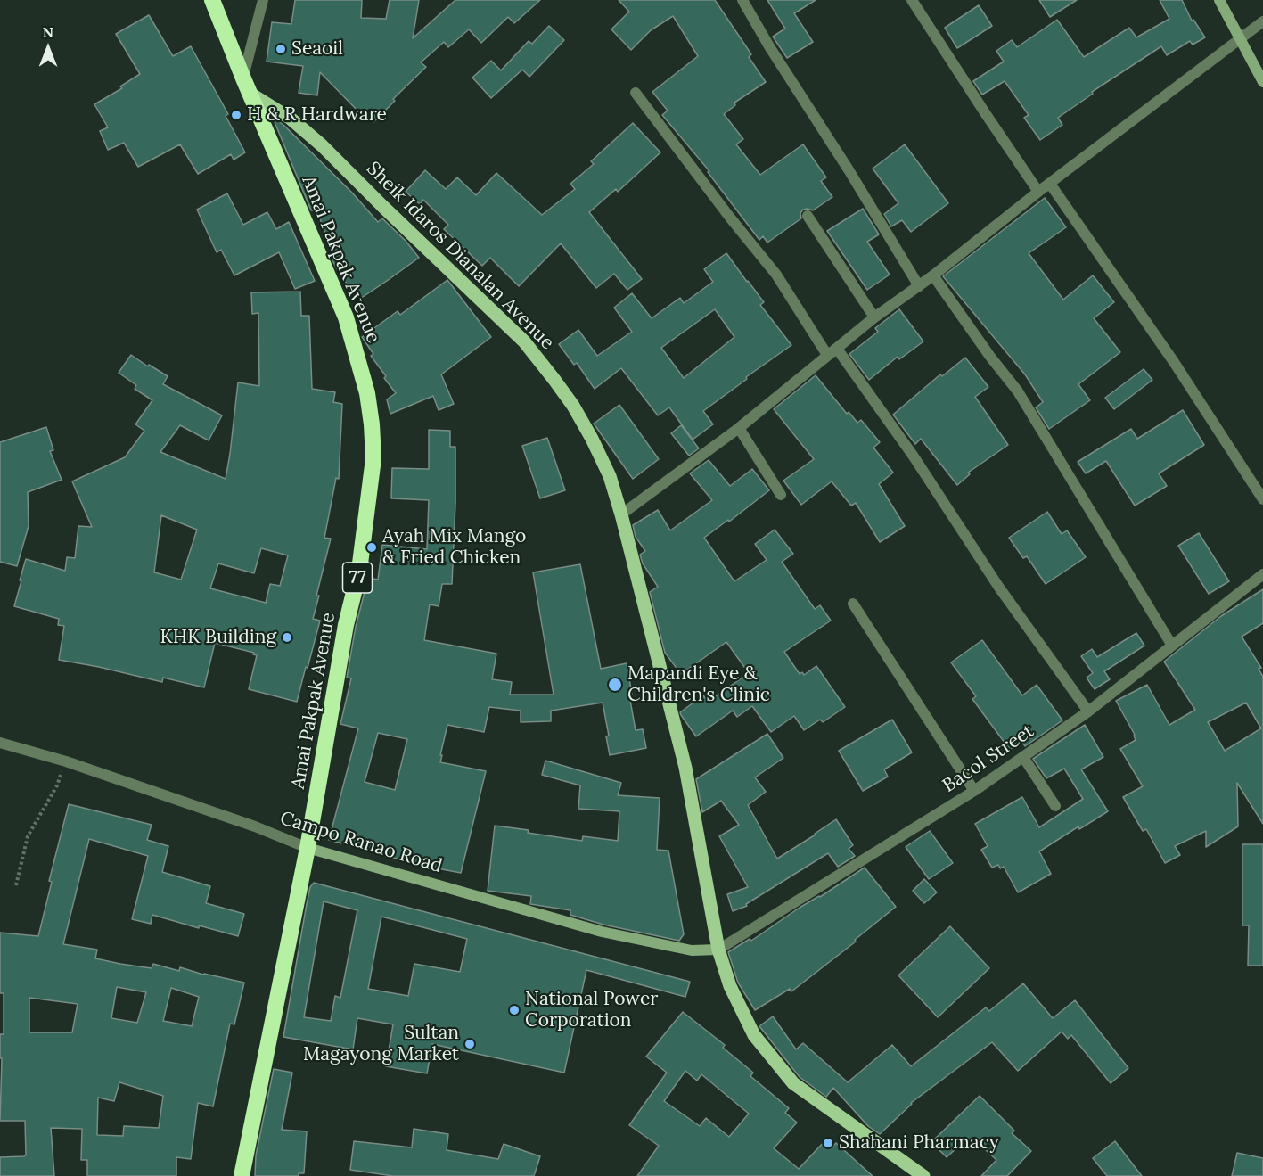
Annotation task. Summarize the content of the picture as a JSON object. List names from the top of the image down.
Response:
{
  "streets": {
    "highway": ["Amai Pakpak Avenue", "77"],
    "main road": ["Sheik Idaros Dianalan Avenue", "Campo Ranao Road"],
    "street": ["Bacol Street"]
  },
  "crossings": [
    ["Sheik Idaros Dianalan Avenue", "Amai Pakpak Avenue"],
    ["Sheik Idaros Dianalan Avenue", "Bacol Street"],
    ["Sheik Idaros Dianalan Avenue", "Campo Ranao Road"],
    ["Amai Pakpak Avenue", "Campo Ranao Road"],
    ["Bacol Street", "Campo Ranao Road"]
  ],
  "places": [
    "Seaoil",
    "H & R Hardware",
    "Ayah Mix Mango & Fried Chicken",
    "KHK Building",
    "Mapandi Eye & Children's Clinic",
    "National Power Corporation",
    "Sultan Magayong Market",
    "Shahani Pharmacy"
  ],
  "north": "top"
}
